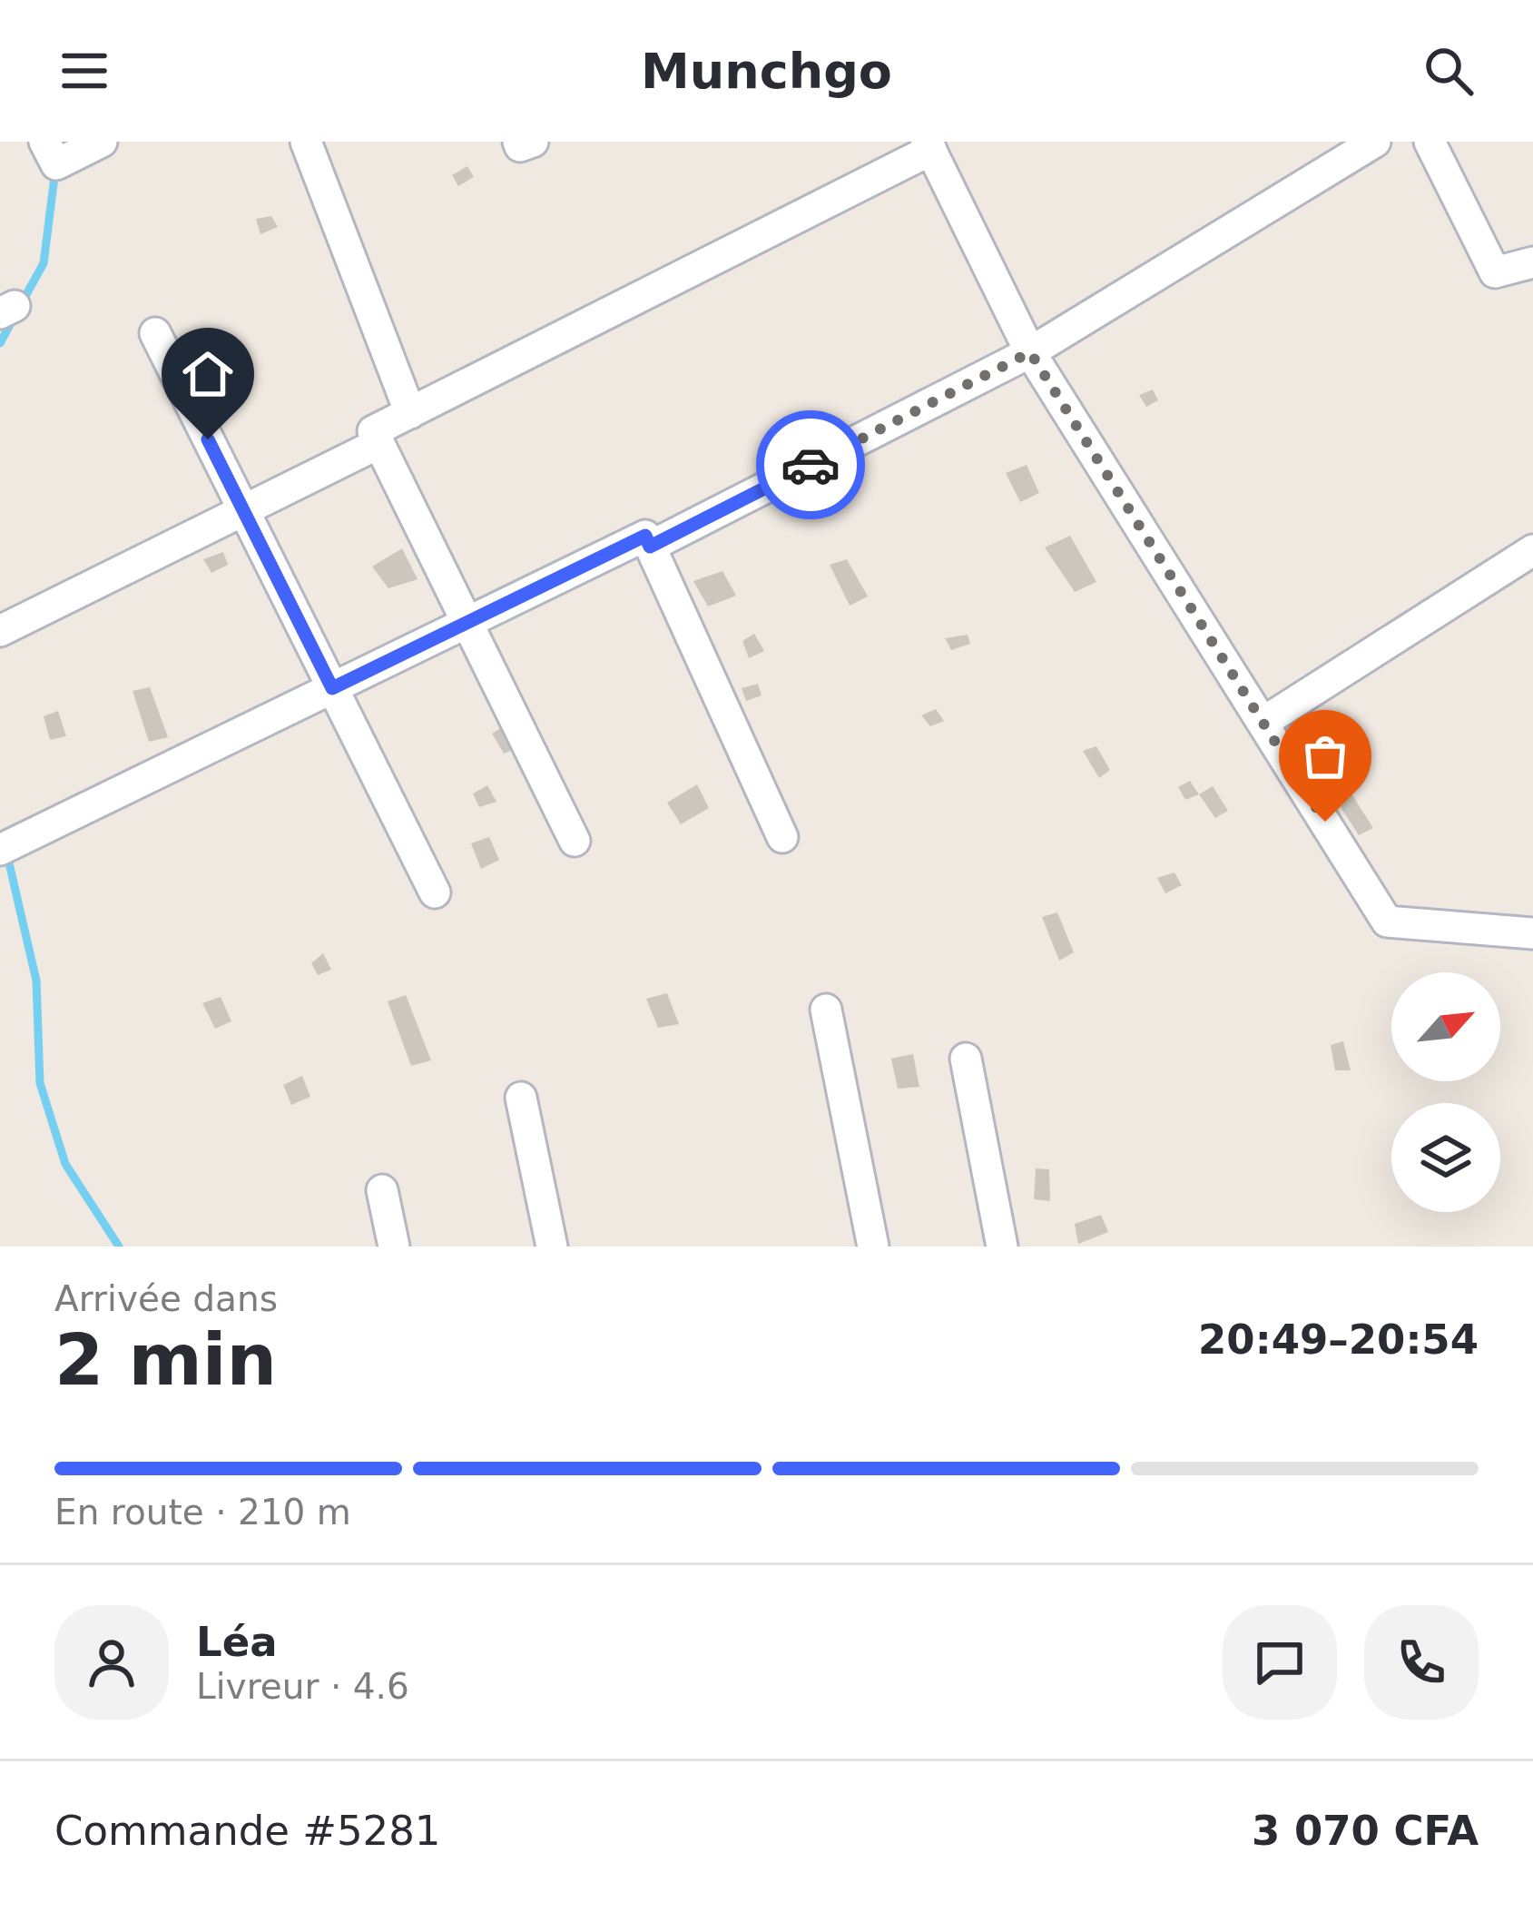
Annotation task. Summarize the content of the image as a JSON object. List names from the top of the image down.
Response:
{
  "north": "top right",
  "page": {
    "header": "Munchgo",
    "heading": ["2 min", "Arrivée dans", "20:49–20:54"],
    "panel": [
      "Léa",
      "Livreur · 4.6",
      "Commande #5281",
      "3 070 CFA"
    ],
    "bar": "En route · 210 m"
  }
}
